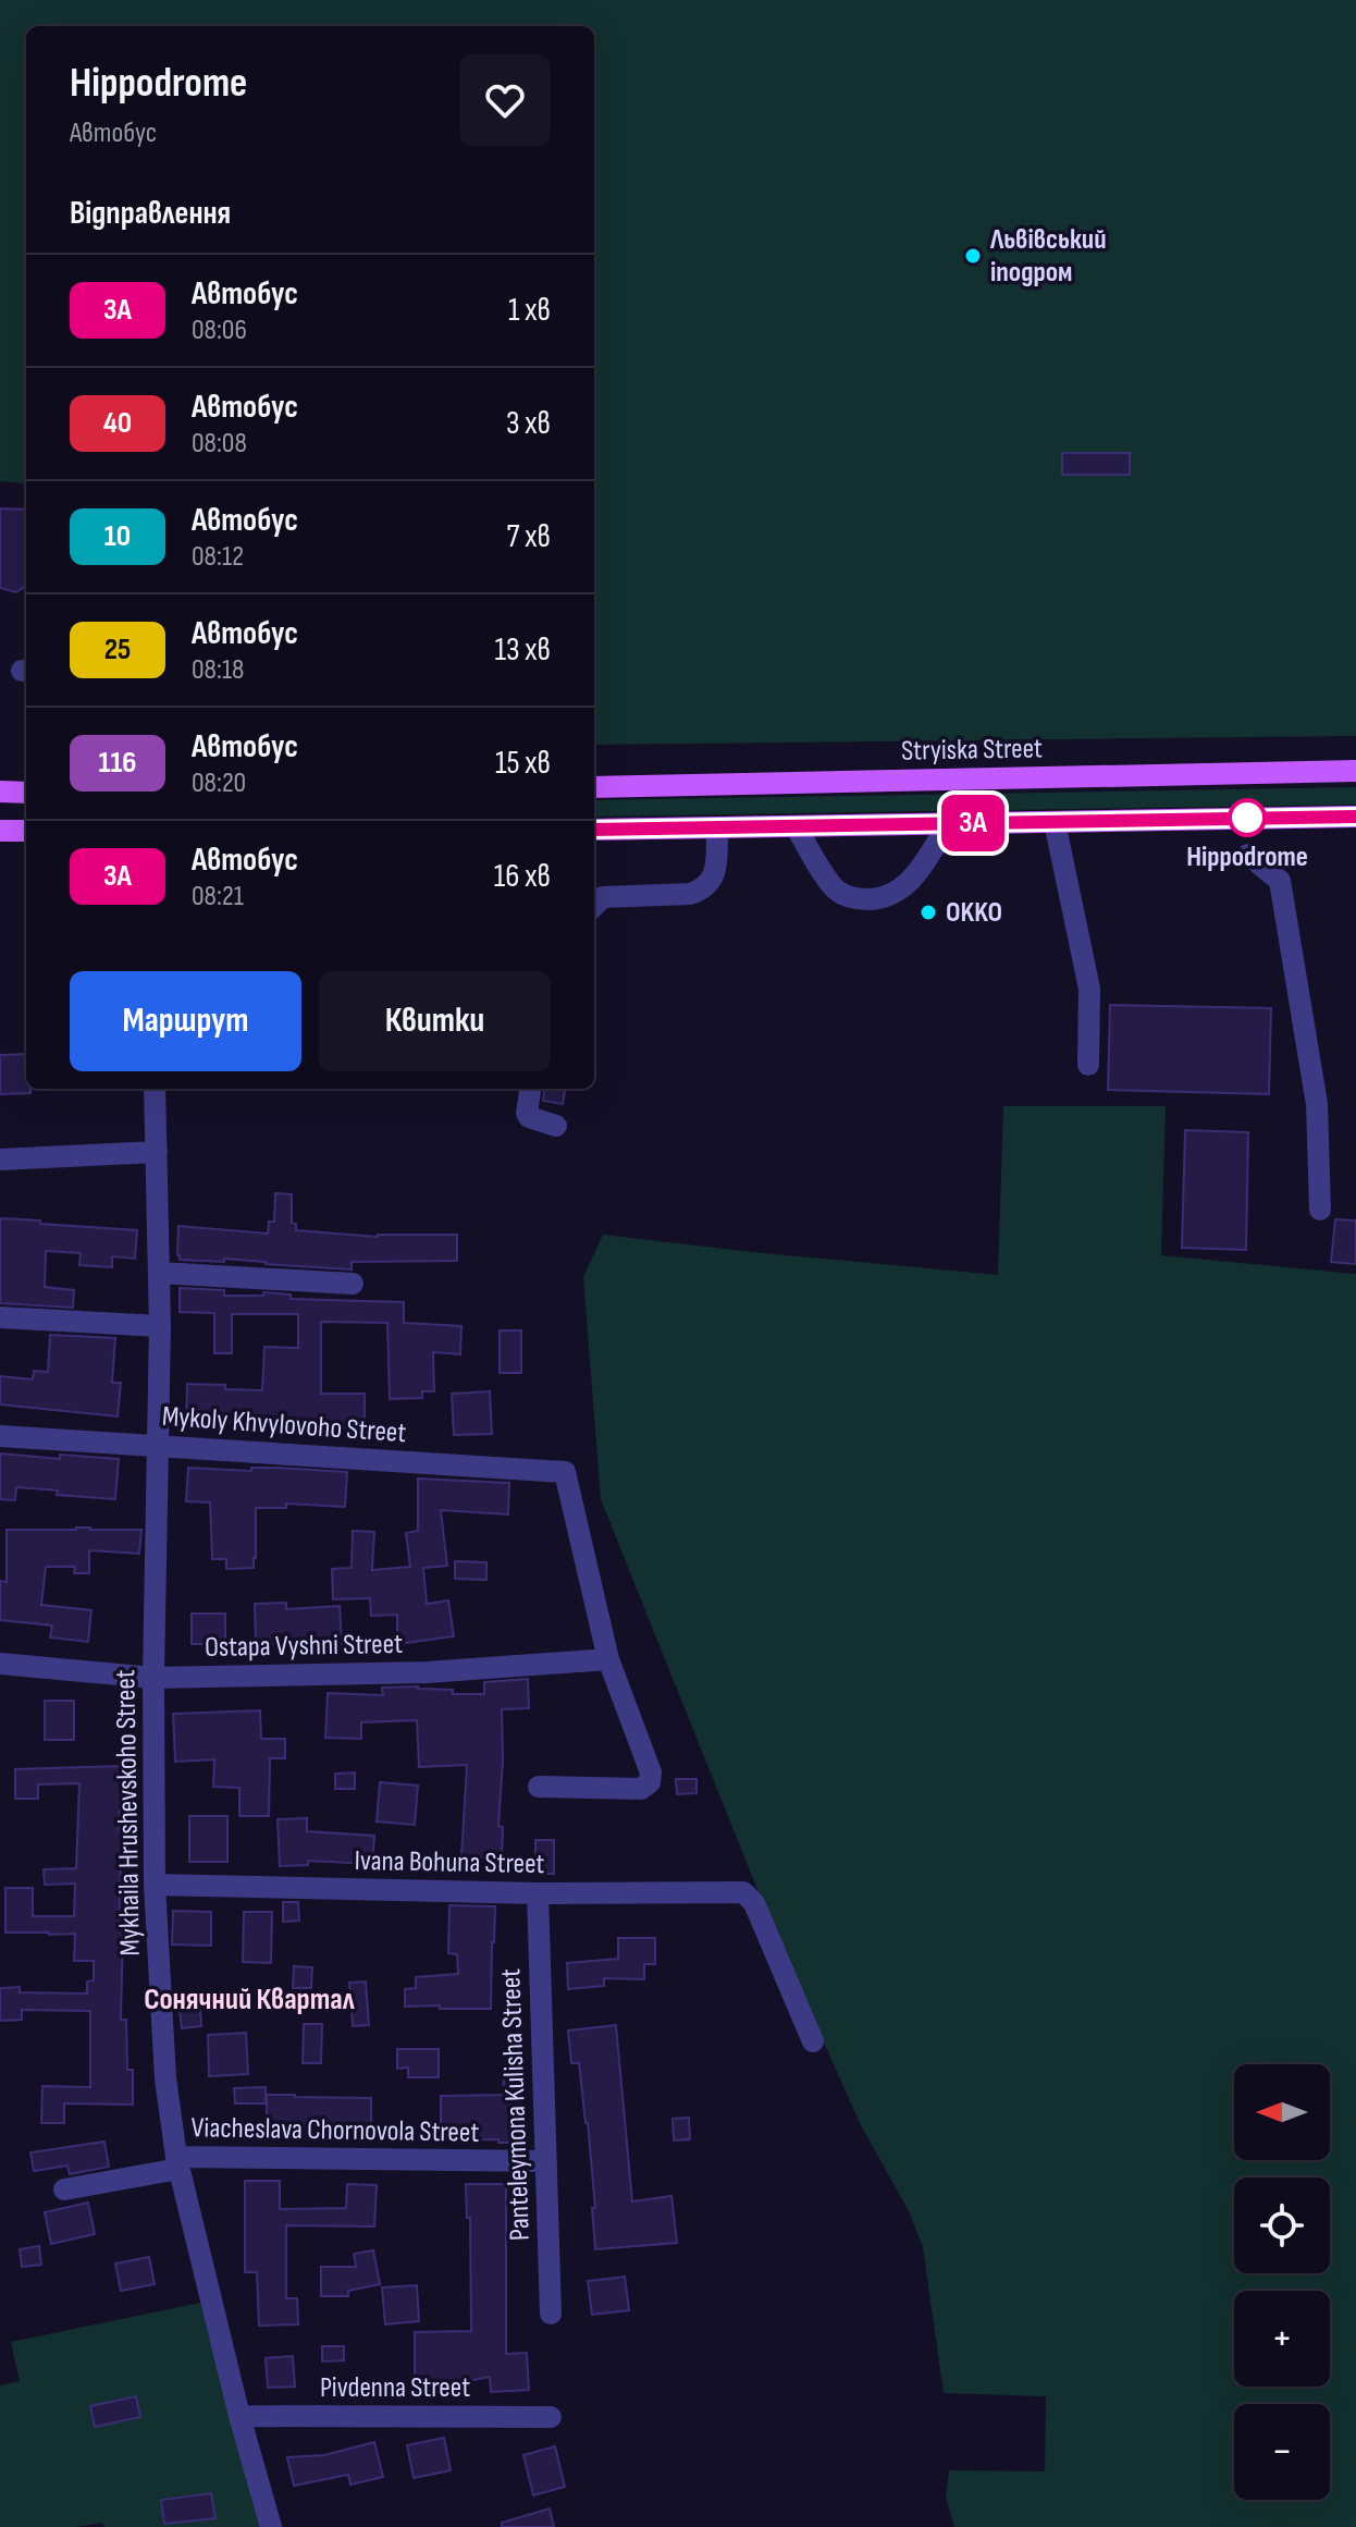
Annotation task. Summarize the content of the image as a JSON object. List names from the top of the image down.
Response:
{
  "streets": {
    "main road": ["Stryiska Street"],
    "street": [
      "Mykoly Khvylovoho Street",
      "Ostapa Vyshni Street",
      "Mykhaila Hrushevskoho Street",
      "Ivana Bohuna Street",
      "Panteleymona Kulisha Street",
      "Viacheslava Chornovola Street",
      "Pivdenna Street"
    ]
  },
  "crossings": [
    ["Mykoly Khvylovoho Street", "Ostapa Vyshni Street"],
    ["Mykoly Khvylovoho Street", "Mykhaila Hrushevskoho Street"],
    ["Ostapa Vyshni Street", "Mykhaila Hrushevskoho Street"],
    ["Mykhaila Hrushevskoho Street", "Ivana Bohuna Street"],
    ["Mykhaila Hrushevskoho Street", "Viacheslava Chornovola Street"],
    ["Mykhaila Hrushevskoho Street", "Pivdenna Street"],
    ["Ivana Bohuna Street", "Panteleymona Kulisha Street"],
    ["Panteleymona Kulisha Street", "Viacheslava Chornovola Street"]
  ],
  "districts": ["Сонячний Квартал"],
  "places": ["Львівський іподром", "Hippodrome", "OKKO"],
  "lines": ["bus line 3А"],
  "north": "left",
  "page": {
    "on_map": "3А",
    "heading": [
      ["Hippodrome", "Автобус"],
      "Відправлення"
    ],
    "list": [
      {
        "mark": "3А",
        "name": "Автобус",
        "note": "08:06",
        "value": "1 хв"
      },
      {
        "mark": "40",
        "name": "Автобус",
        "note": "08:08",
        "value": "3 хв"
      },
      {
        "mark": "10",
        "name": "Автобус",
        "note": "08:12",
        "value": "7 хв"
      },
      {
        "mark": "25",
        "name": "Автобус",
        "note": "08:18",
        "value": "13 хв"
      },
      {
        "mark": "116",
        "name": "Автобус",
        "note": "08:20",
        "value": "15 хв"
      },
      {
        "mark": "3А",
        "name": "Автобус",
        "note": "08:21",
        "value": "16 хв"
      }
    ],
    "buttons": ["Маршрут", "Квитки"],
    "map_buttons": ["+", "−"]
  }
}
